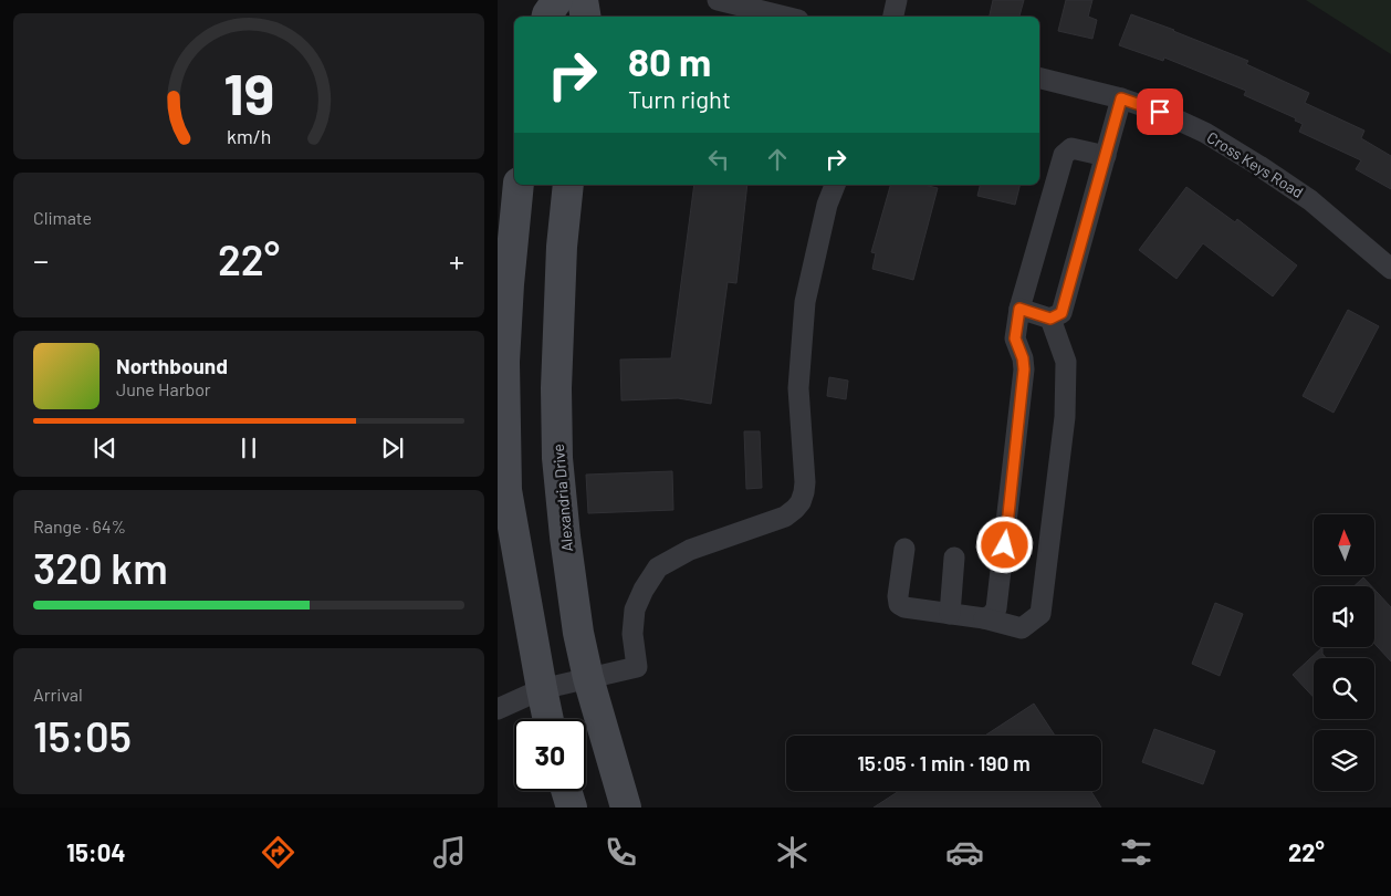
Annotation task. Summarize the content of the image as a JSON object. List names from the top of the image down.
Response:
{
  "streets": {
    "main road": ["Alexandria Drive"],
    "street": ["Cross Keys Road"]
  },
  "north": "top",
  "page": {
    "turn": ["80 m", "Turn right"],
    "tile": [
      "Climate",
      ["Range · 64%", "320 km"],
      ["Arrival", "15:05"]
    ],
    "heat": ["−", "22°", "+"],
    "song": ["Northbound", "June Harbor"],
    "limit": "30",
    "trip": "15:05 · 1 min · 190 m",
    "tabs": ["15:04", "22°"],
    "gauge": ["19", "km/h"]
  }
}
